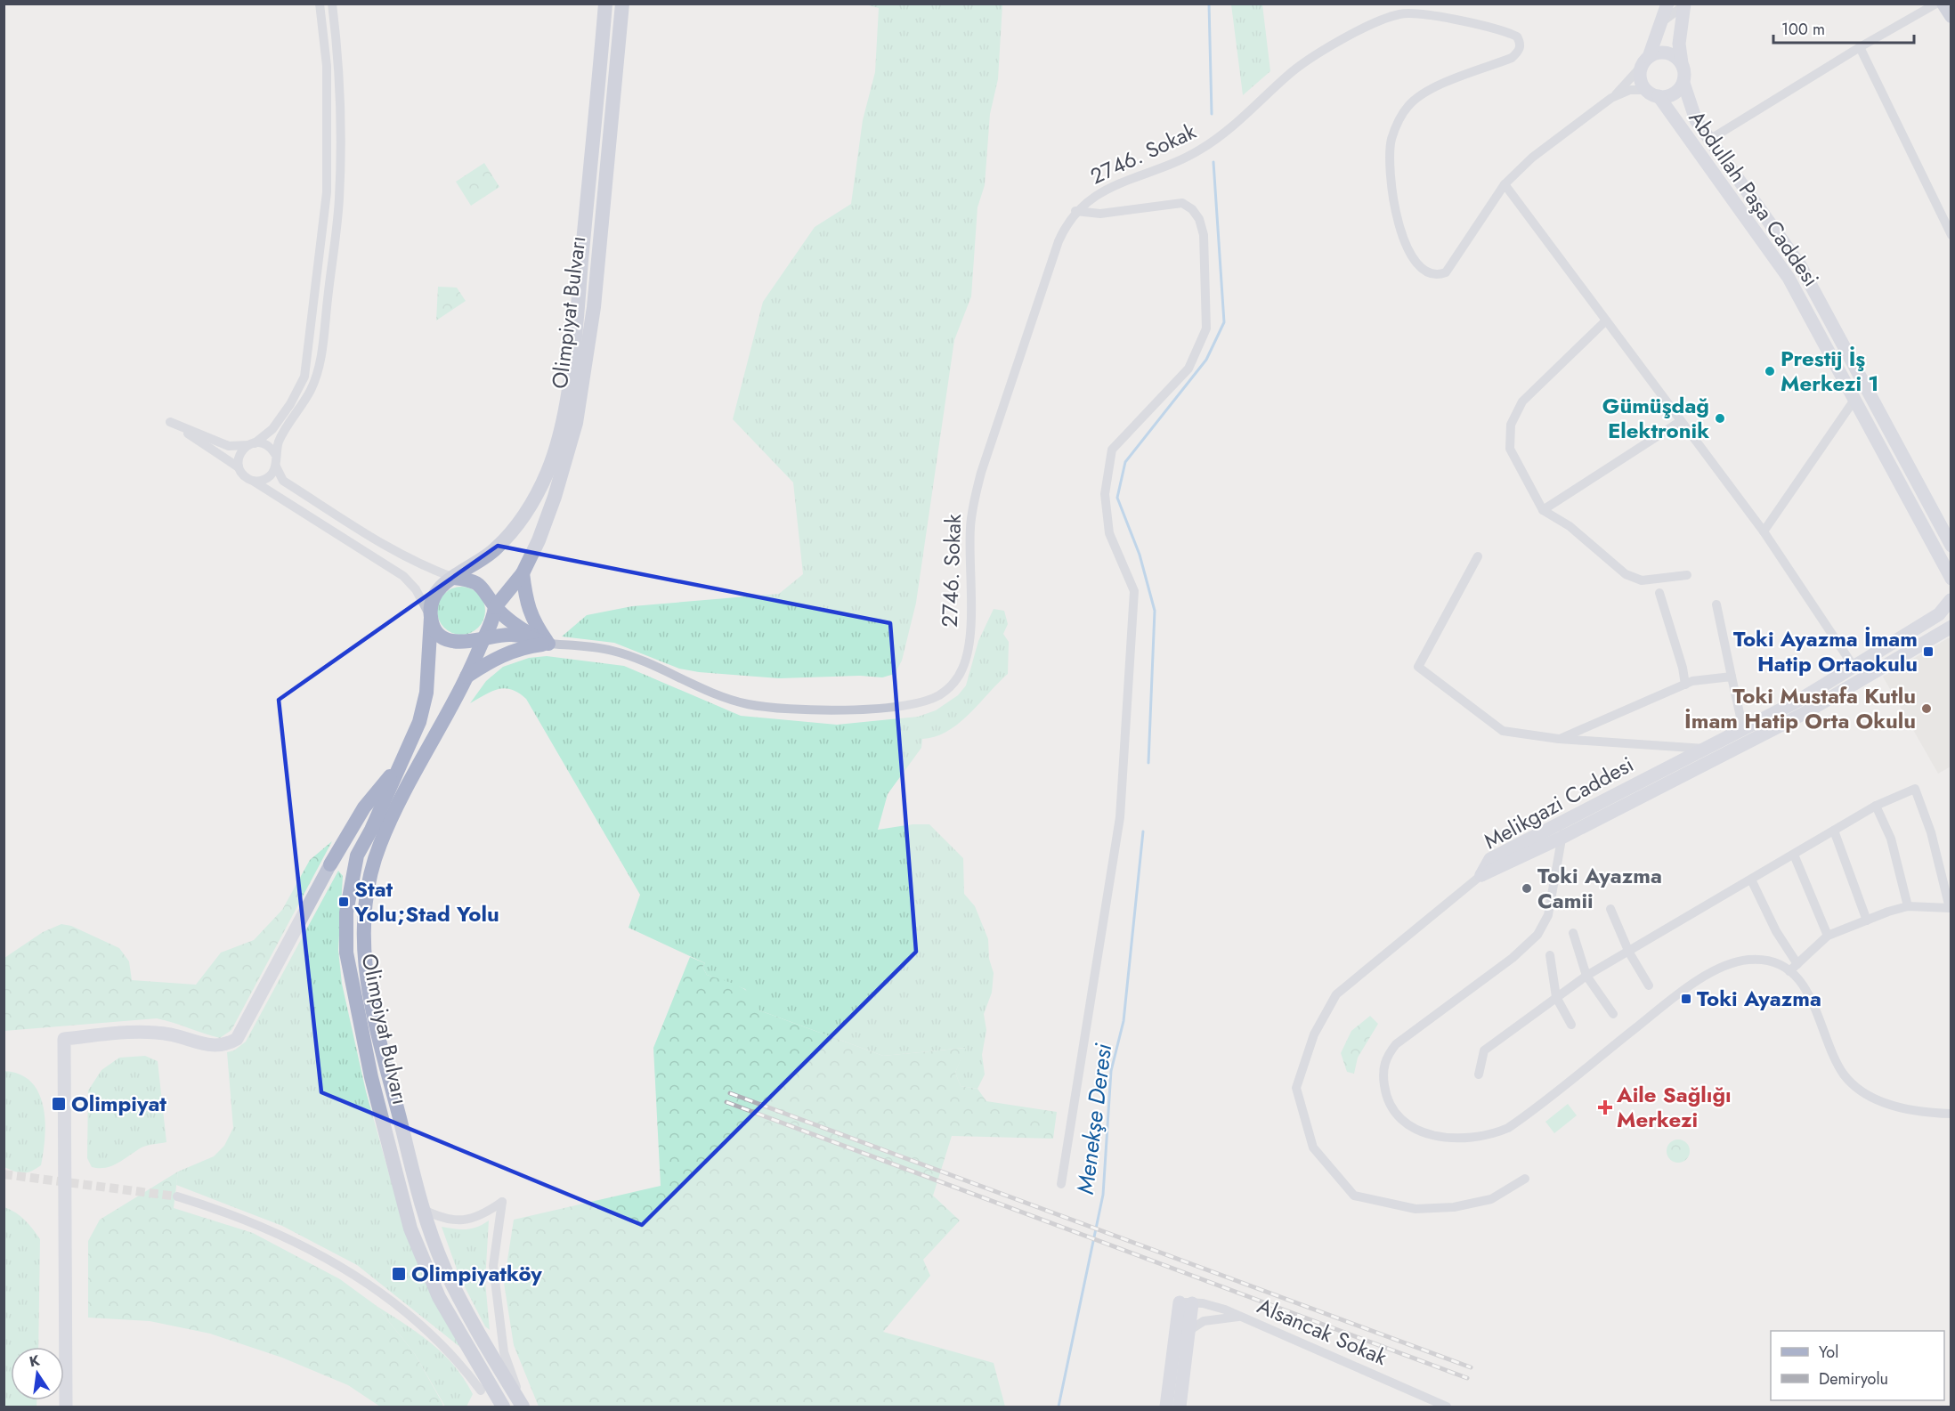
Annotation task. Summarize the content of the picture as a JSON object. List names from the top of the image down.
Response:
{
  "streets": {
    "main road": ["Olimpiyat Bulvarı"],
    "street": [
      "2746. Sokak",
      "Abdullah Paşa Caddesi",
      "Melikgazi Caddesi",
      "Alsancak Sokak"
    ]
  },
  "water": ["Menekşe Deresi"],
  "places": {
    "other": [
      "Prestij İş Merkezi 1",
      "Gümüşdağ Elektronik",
      "Toki Mustafa Kutlu İmam Hatip Orta Okulu",
      "Toki Ayazma Camii"
    ],
    "transit": [
      "Toki Ayazma İmam Hatip Ortaokulu",
      "Stat Yolu;Stad Yolu",
      "Toki Ayazma",
      "Olimpiyat",
      "Olimpiyatköy"
    ],
    "health": ["Aile Sağlığı Merkezi"]
  },
  "legend": ["Yol", "Demiryolu"],
  "scale_bar": "100 m",
  "north": "top"
}
